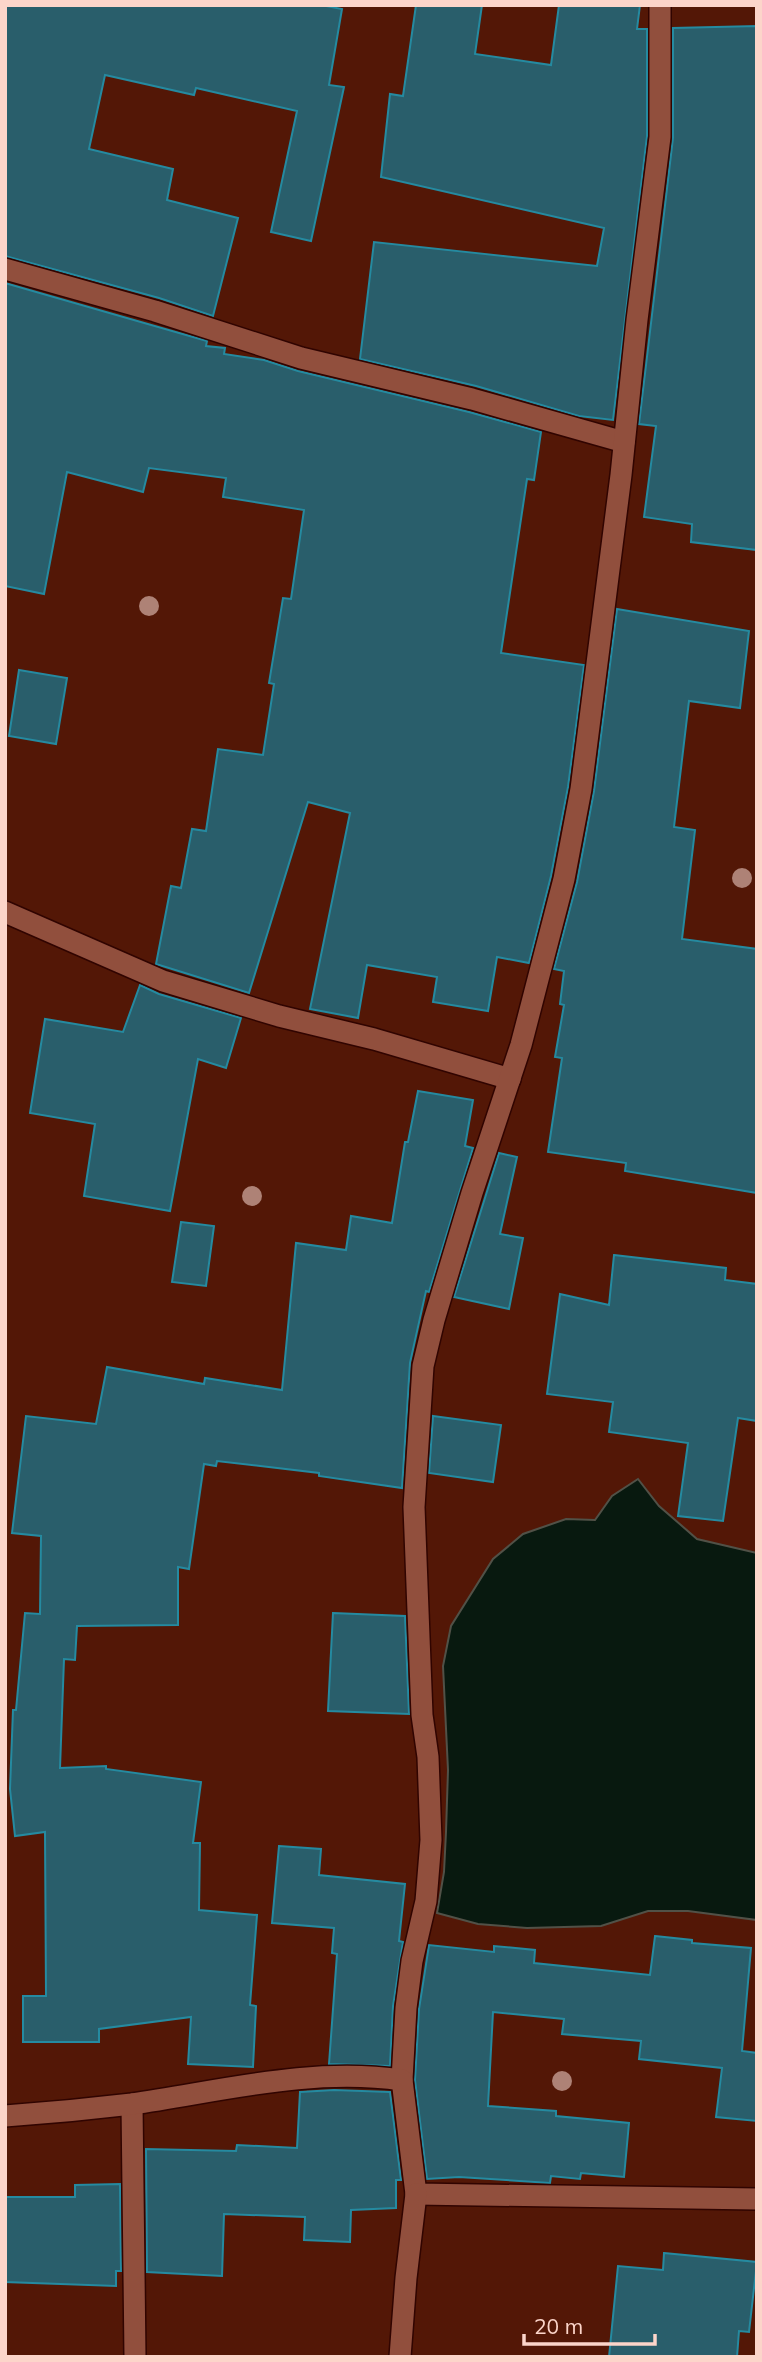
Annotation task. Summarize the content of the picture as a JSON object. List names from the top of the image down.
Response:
{
  "scale_bar": "20 m"
}
